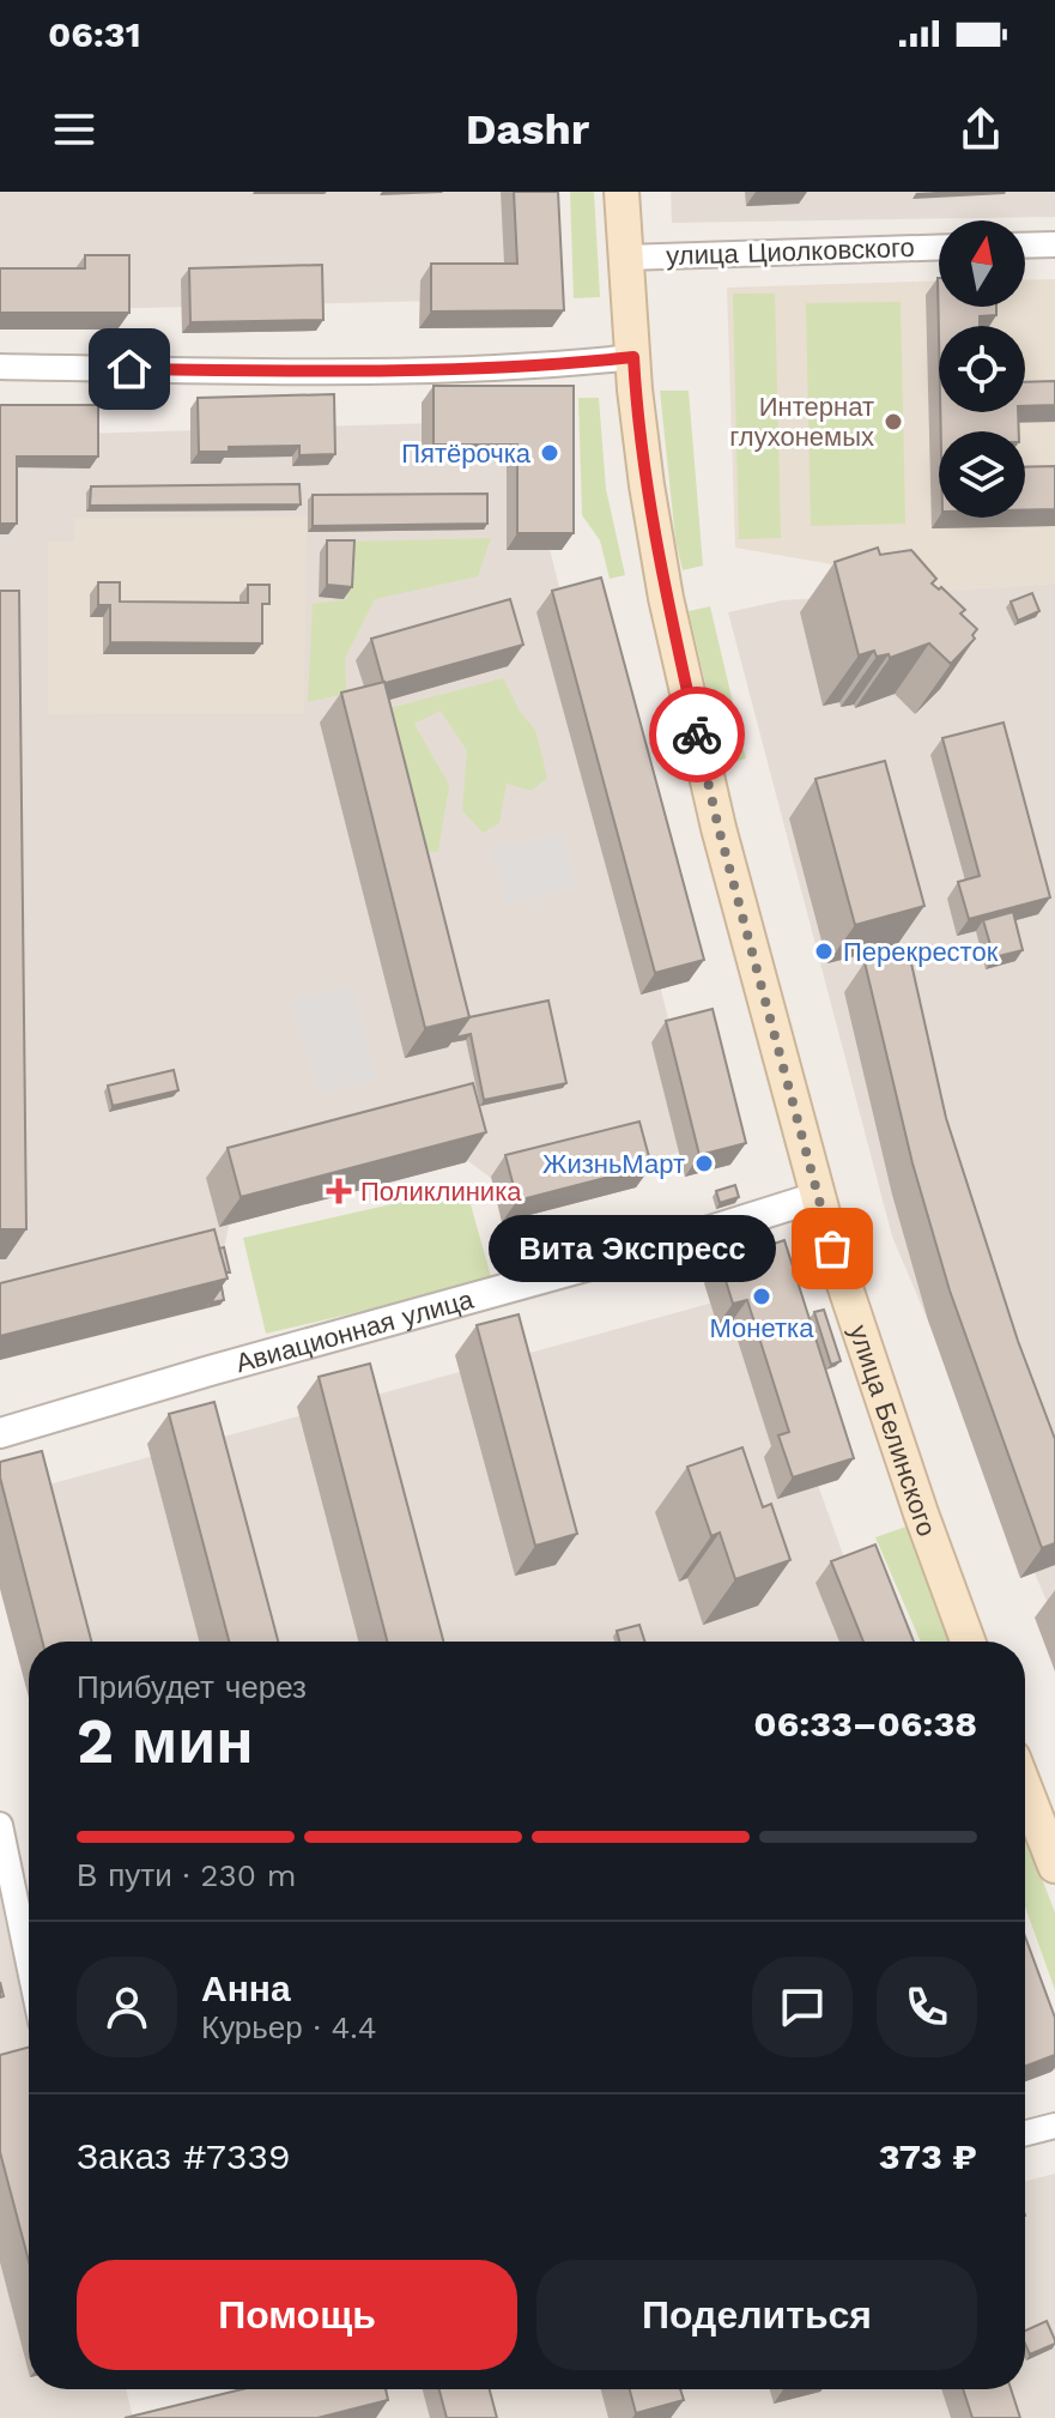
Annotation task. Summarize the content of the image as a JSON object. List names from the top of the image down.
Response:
{
  "streets": {
    "main road": ["улица Белинского"],
    "street": ["улица Циолковского", "Авиационная улица"]
  },
  "crossings": [
    ["улица Циолковского", "улица Белинского"],
    ["Авиационная улица", "улица Белинского"]
  ],
  "places": {
    "other": [
      "Интернат глухонемых",
      "Пятёрочка",
      "Перекресток",
      "ЖизньМарт",
      "Вита Экспресс",
      "Монетка"
    ],
    "health": ["Поликлиника"]
  },
  "north": "top",
  "page": {
    "status": "06:31",
    "header": "Dashr",
    "bubble": "Вита Экспресс",
    "heading": ["2 мин", "Прибудет через", "06:33–06:38"],
    "panel": [
      "Анна",
      "Курьер · 4.4",
      "Заказ #7339",
      "373 ₽"
    ],
    "bar": "В пути · 230 m",
    "buttons": ["Помощь", "Поделиться"]
  }
}
